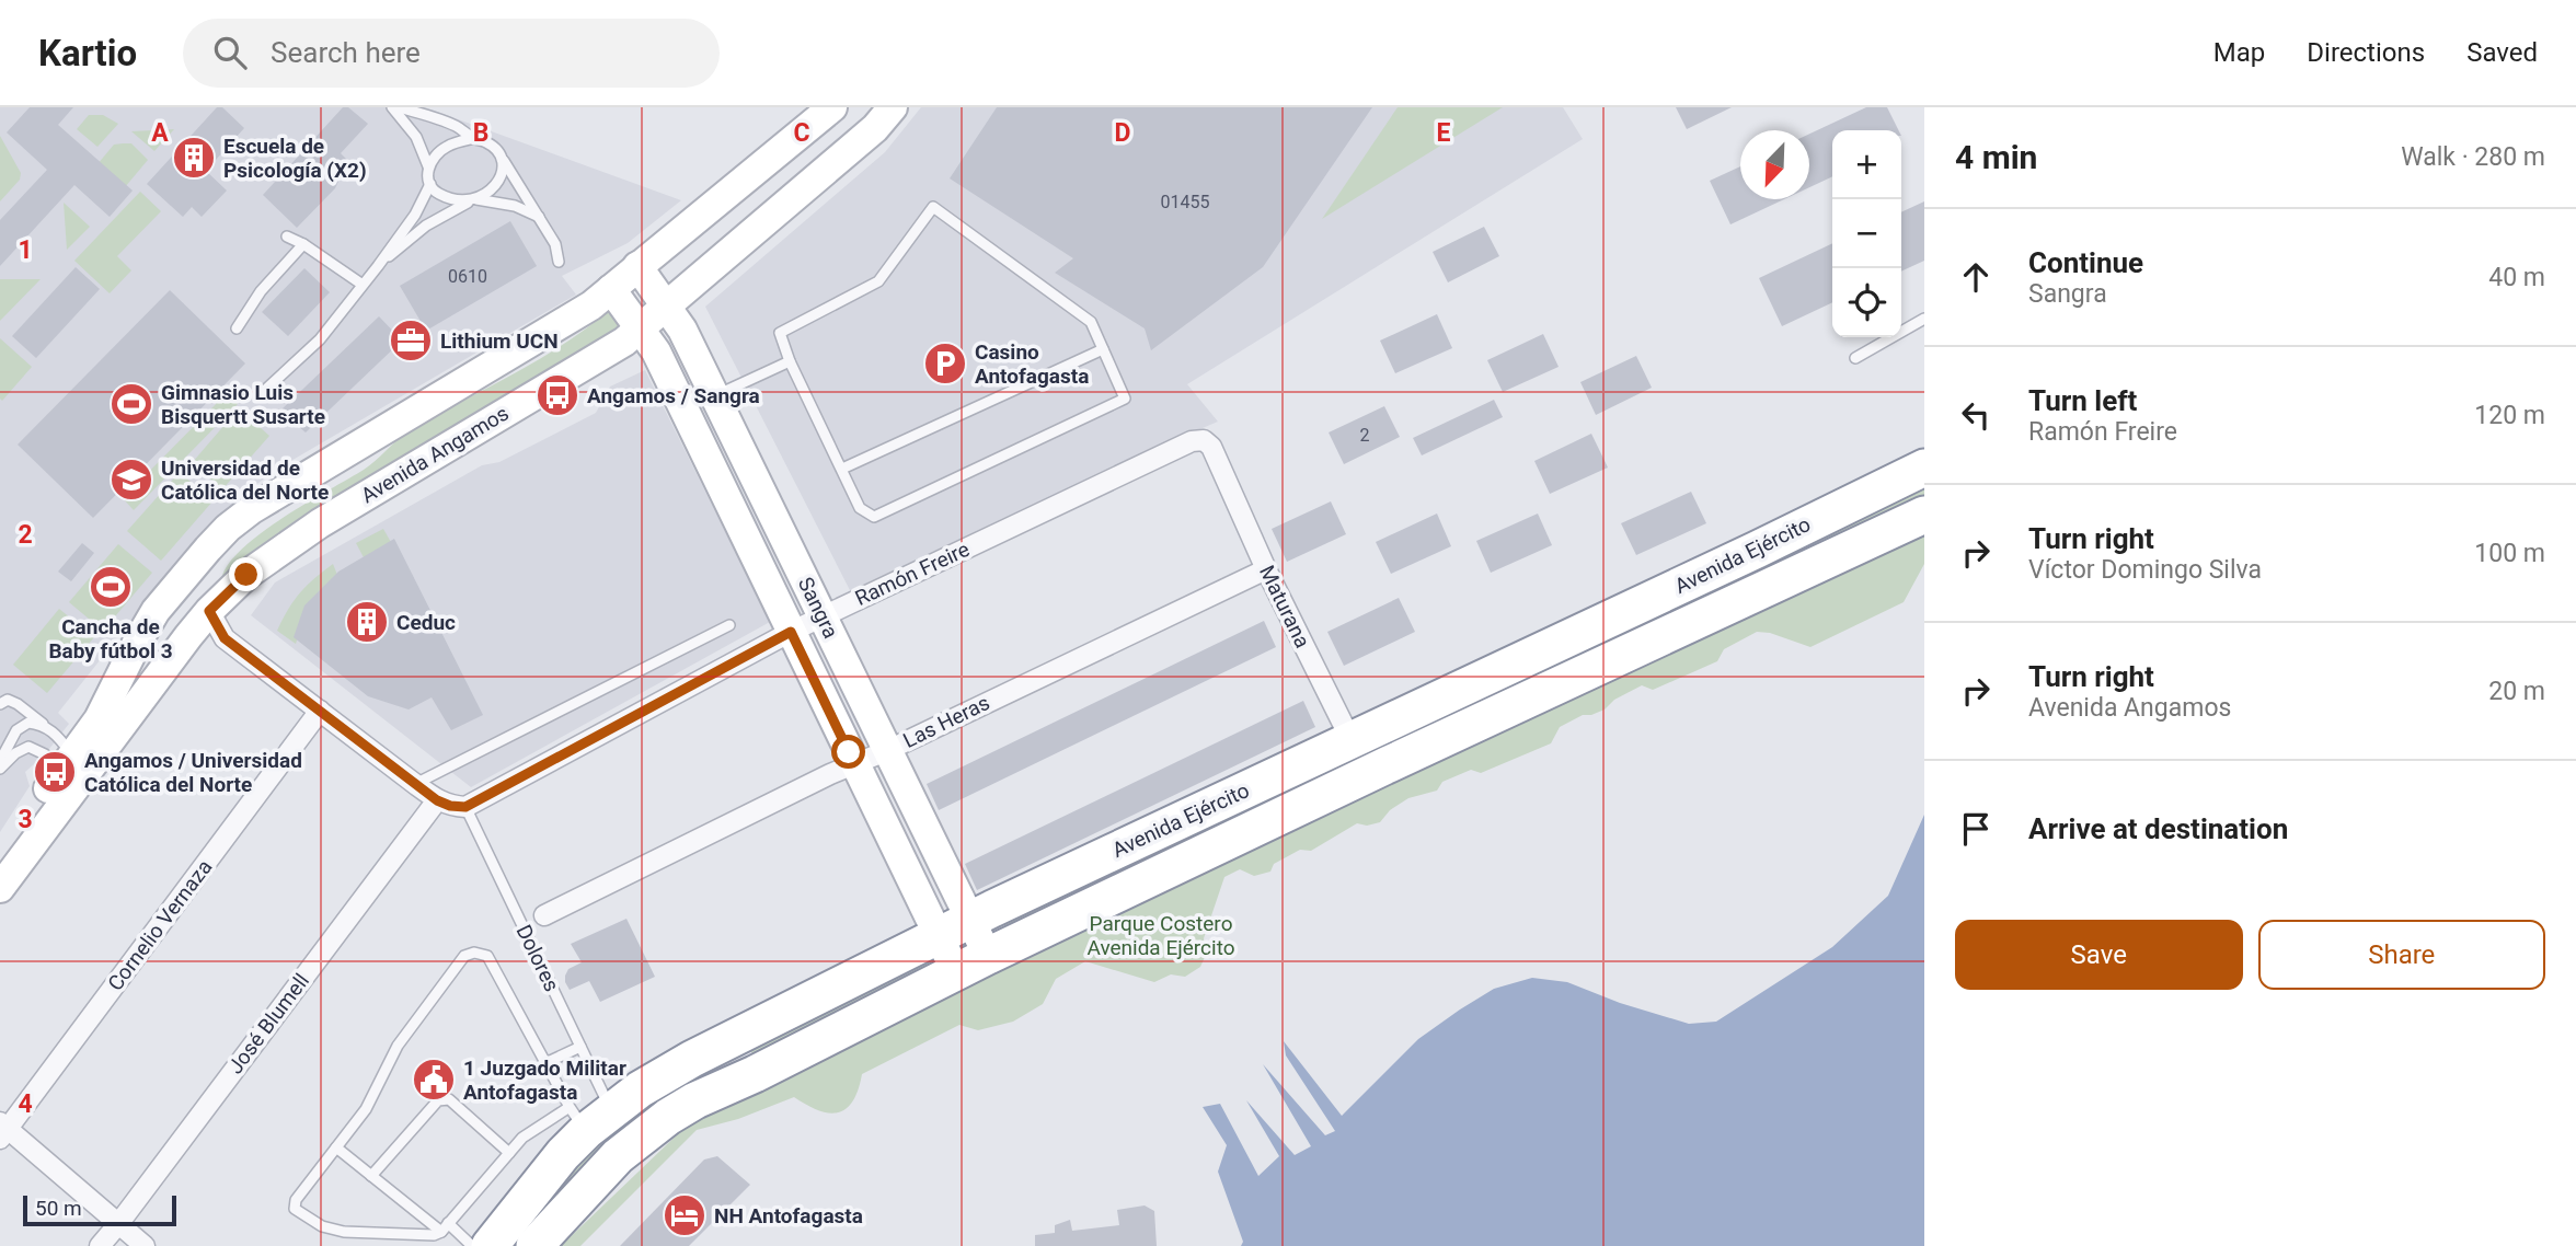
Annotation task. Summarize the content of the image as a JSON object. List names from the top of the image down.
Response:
{
  "streets": {
    "highway": ["Avenida Ejército"],
    "main road": ["Avenida Angamos", "Sangra"],
    "street": [
      "Ramón Freire",
      "Maturana",
      "Las Heras",
      "Cornelio Vernaza",
      "José Blumell"
    ],
    "lane": ["Dolores"]
  },
  "crossings": [
    ["Avenida Angamos", "Sangra"],
    ["Avenida Ejército", "Maturana"],
    ["Avenida Ejército", "Sangra"],
    ["Avenida Ejército", "Dolores"],
    ["Ramón Freire", "Maturana"],
    ["Ramón Freire", "Sangra"],
    ["Ramón Freire", "Dolores"],
    ["Maturana", "Las Heras"],
    ["Sangra", "Las Heras"]
  ],
  "parks": ["Parque Costero Avenida Ejército"],
  "places": {
    "building": ["Escuela de Psicología (X2)", "Ceduc"],
    "office": ["Lithium UCN"],
    "parking": ["Casino Antofagasta"],
    "bus stop": ["Angamos / Sangra", "Angamos / Universidad Católica del Norte"],
    "sports": ["Gimnasio Luis Bisquertt Susarte", "Cancha de Baby fútbol 3"],
    "school or university": ["Universidad de Católica del Norte"],
    "public building": ["1 Juzgado Militar Antofagasta"],
    "hotel": ["NH Antofagasta"]
  },
  "house_numbers": ["01455", "0610", "2"],
  "scale_bar": "50 m",
  "north": "bottom left",
  "page": {
    "header": "Kartio",
    "search": "Search here",
    "nav": ["Map", "Directions", "Saved"],
    "heading": ["4 min", "Walk · 280 m"],
    "map_buttons": ["+", "−"],
    "list": [
      ["Continue", "Sangra", "40 m"],
      ["Turn left", "Ramón Freire", "120 m"],
      ["Turn right", "Víctor Domingo Silva", "100 m"],
      ["Turn right", "Avenida Angamos", "20 m"],
      "Arrive at destination"
    ],
    "buttons": ["Save", "Share"],
    "scale": "50 m"
  },
  "grid": {
    "columns": [
      "A",
      "B",
      "C",
      "D",
      "E"
    ],
    "rows": [
      "1",
      "2",
      "3",
      "4"
    ]
  }
}
